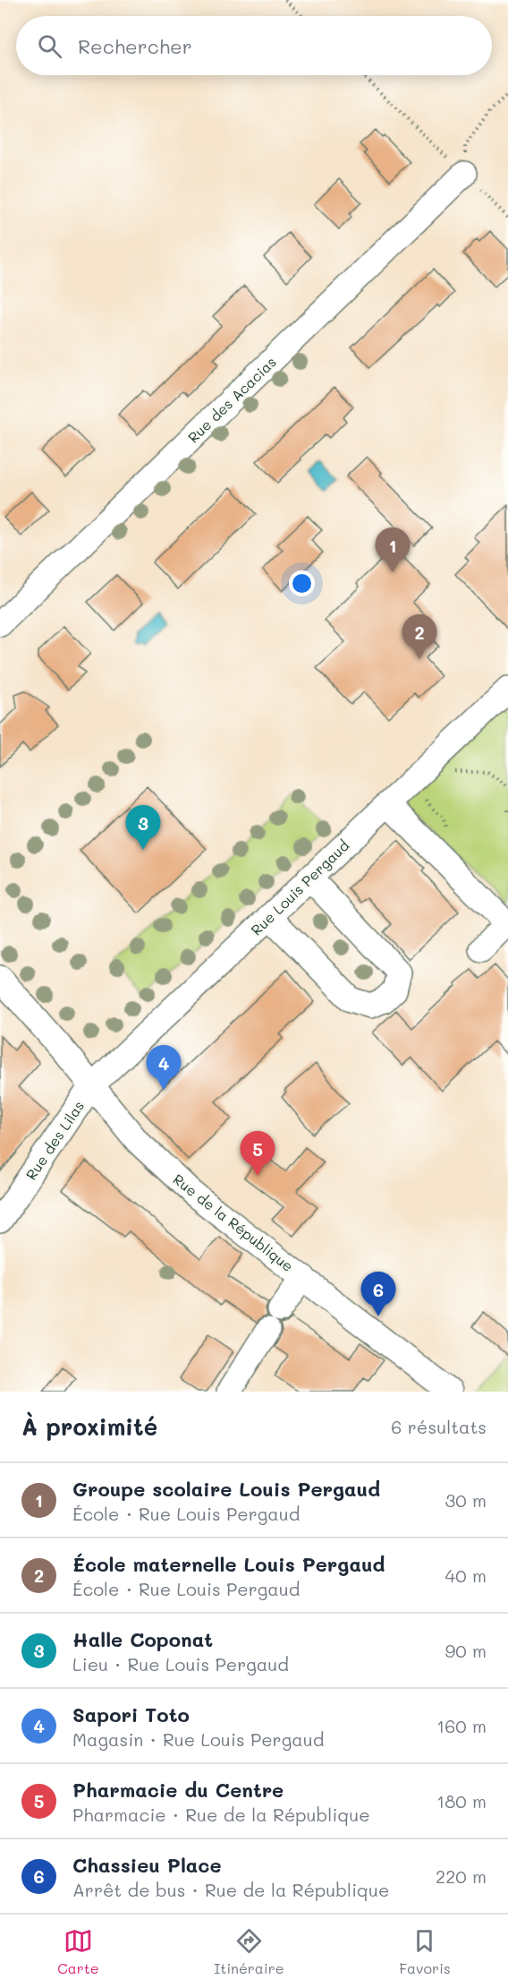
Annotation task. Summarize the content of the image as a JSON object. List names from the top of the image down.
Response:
{
  "streets": {
    "street": [
      "Rue des Acacias",
      "Rue Louis Pergaud",
      "Rue des Lilas",
      "Rue de la République"
    ]
  },
  "crossings": [
    ["Rue Louis Pergaud", "Rue des Lilas"],
    ["Rue Louis Pergaud", "Rue de la République"],
    ["Rue des Lilas", "Rue de la République"]
  ],
  "page": {
    "search": "Rechercher",
    "pins": [
      "1",
      "2",
      "3",
      "4",
      "5",
      "6"
    ],
    "heading": ["À proximité", "6 résultats"],
    "list": [
      {
        "mark": "1",
        "name": "Groupe scolaire Louis Pergaud",
        "note": "École · Rue Louis Pergaud",
        "value": "30 m"
      },
      {
        "mark": "2",
        "name": "École maternelle Louis Pergaud",
        "note": "École · Rue Louis Pergaud",
        "value": "40 m"
      },
      {
        "mark": "3",
        "name": "Halle Coponat",
        "note": "Lieu · Rue Louis Pergaud",
        "value": "90 m"
      },
      {
        "mark": "4",
        "name": "Sapori Toto",
        "note": "Magasin · Rue Louis Pergaud",
        "value": "160 m"
      },
      {
        "mark": "5",
        "name": "Pharmacie du Centre",
        "note": "Pharmacie · Rue de la République",
        "value": "180 m"
      },
      {
        "mark": "6",
        "name": "Chassieu Place",
        "note": "Arrêt de bus · Rue de la République",
        "value": "220 m"
      }
    ],
    "nav": ["Carte", "Itinéraire", "Favoris"]
  }
}
